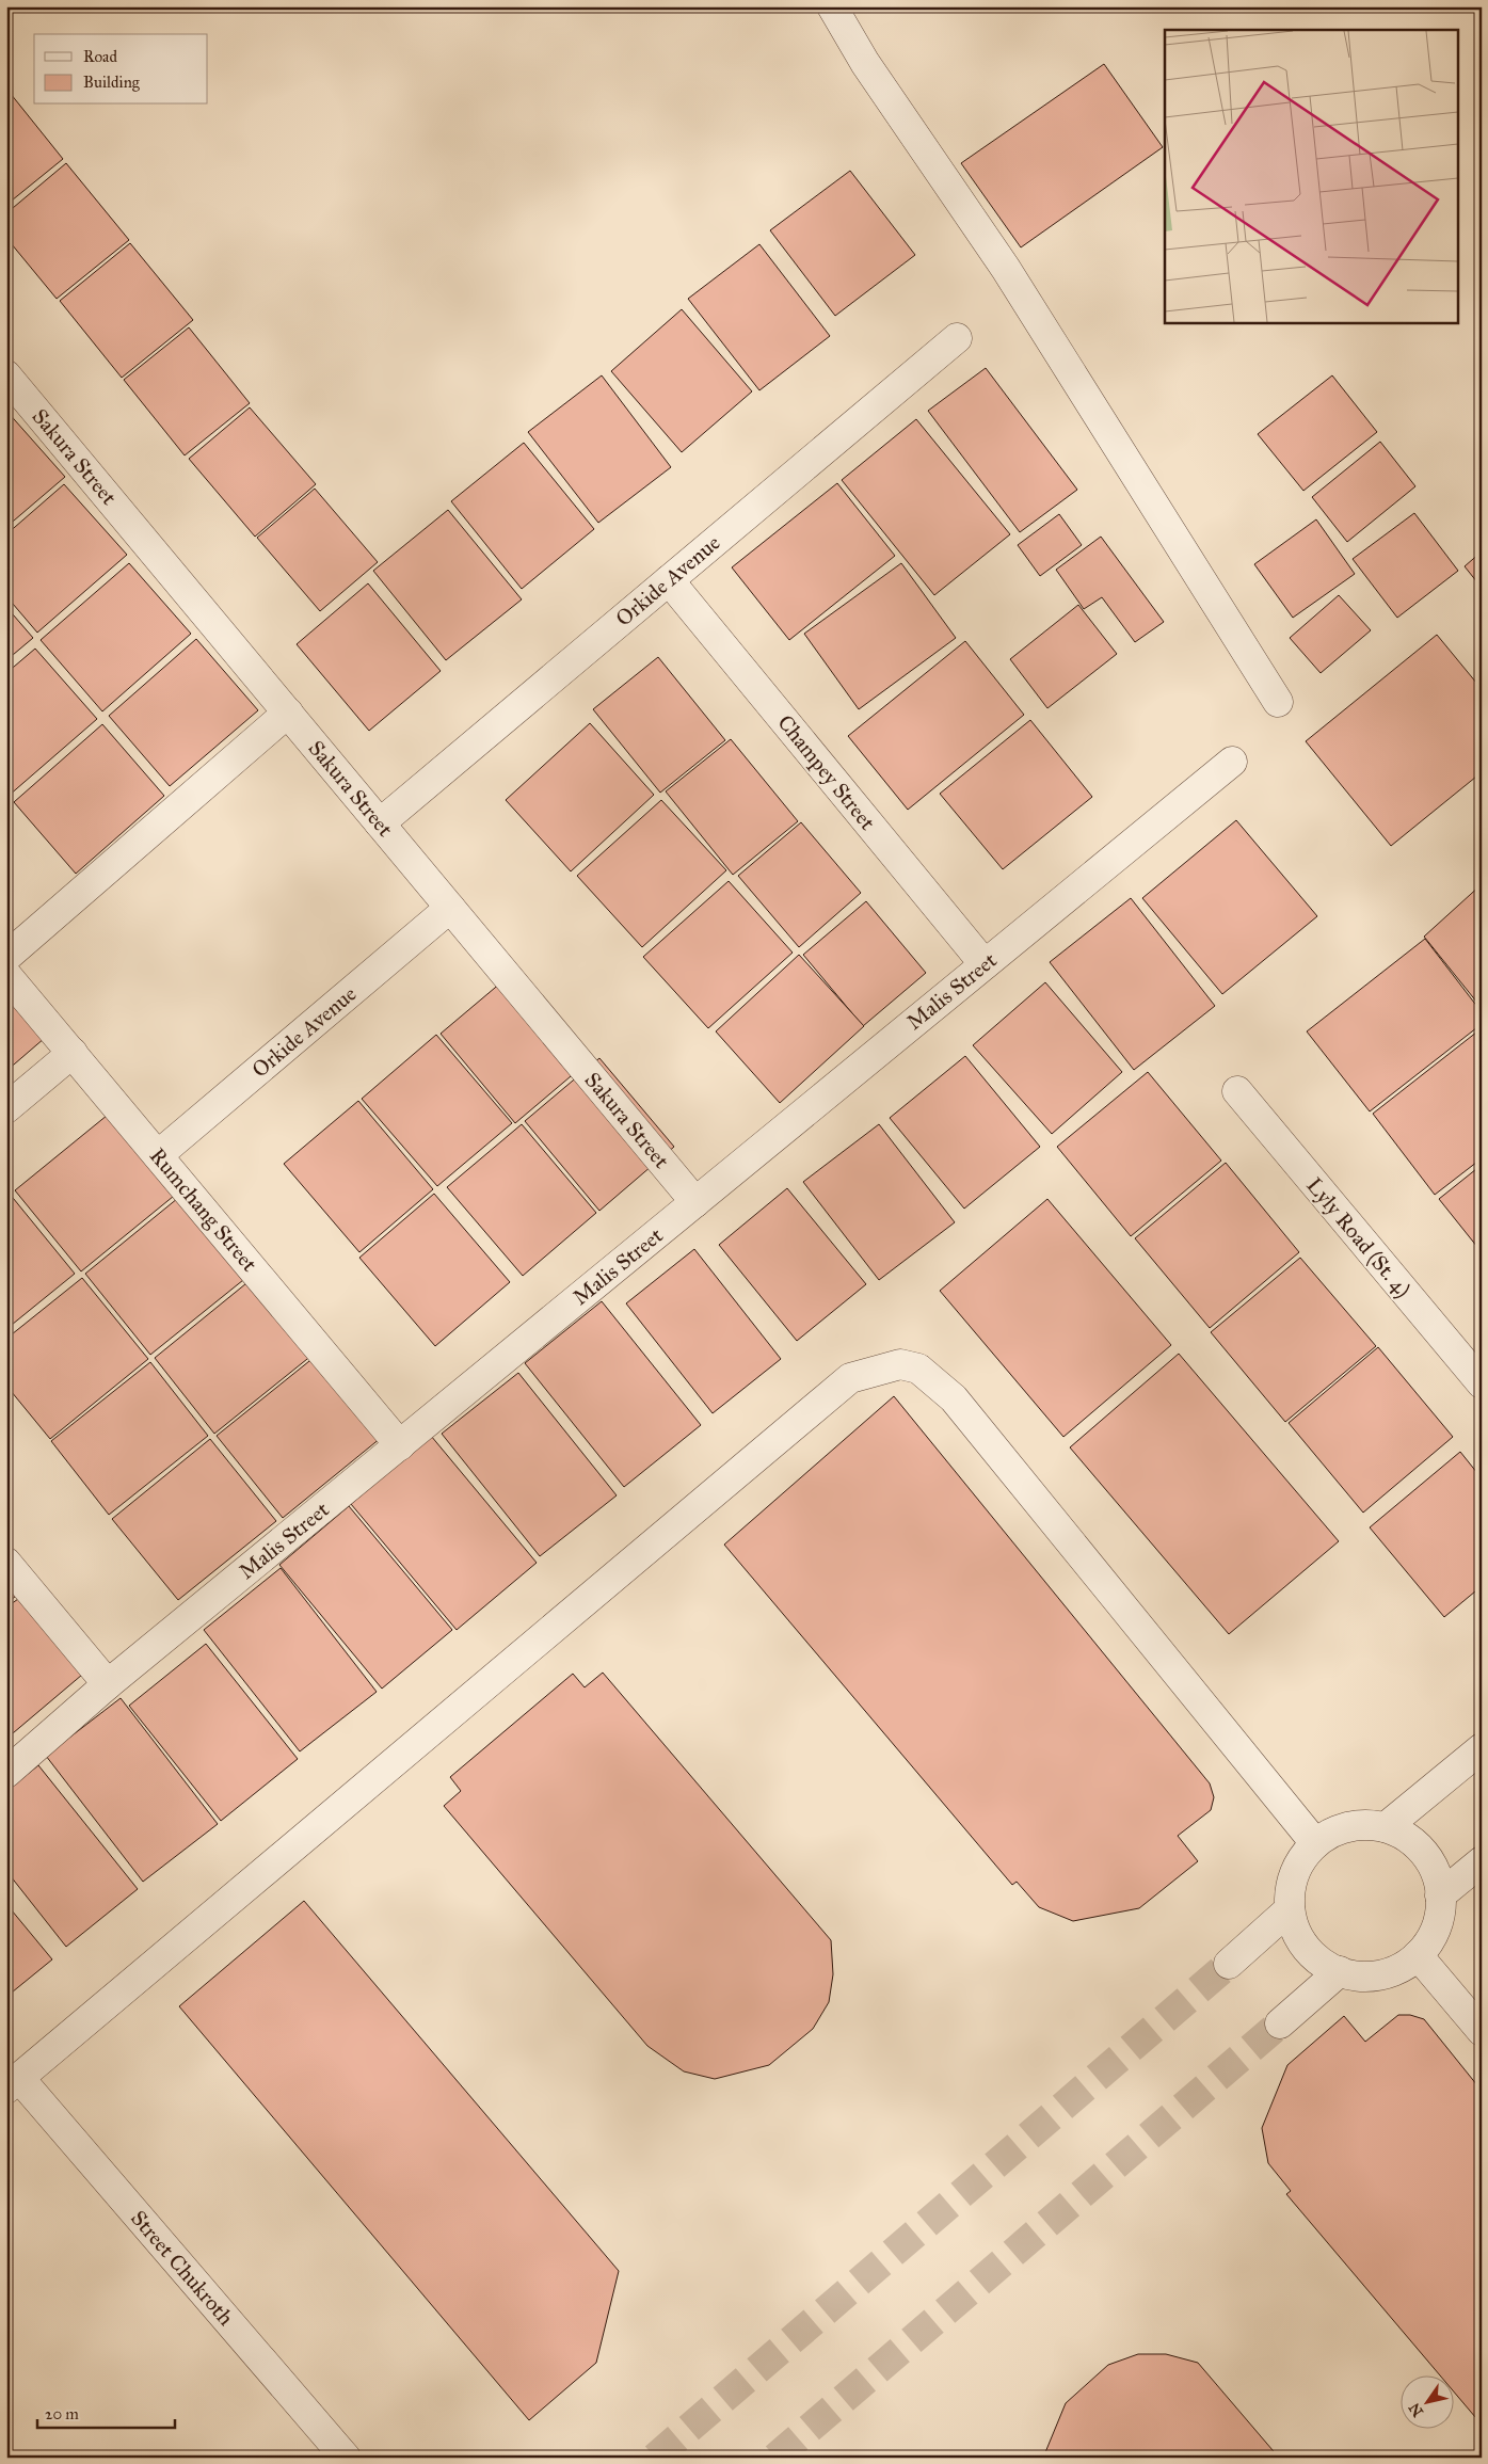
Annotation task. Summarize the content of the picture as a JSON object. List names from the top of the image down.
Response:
{
  "streets": {
    "street": [
      "Sakura Street",
      "Orkide Avenue",
      "Champey Street",
      "Malis Street",
      "Rumchang Street",
      "Lyly Road (St. 4)",
      "Street Chukroth"
    ]
  },
  "crossings": [
    ["Sakura Street", "Orkide Avenue"],
    ["Sakura Street", "Malis Street"],
    ["Orkide Avenue", "Champey Street"],
    ["Orkide Avenue", "Rumchang Street"],
    ["Champey Street", "Malis Street"],
    ["Malis Street", "Rumchang Street"]
  ],
  "legend": ["Road", "Building"],
  "scale_bar": "20 m",
  "north": "bottom left"
}
